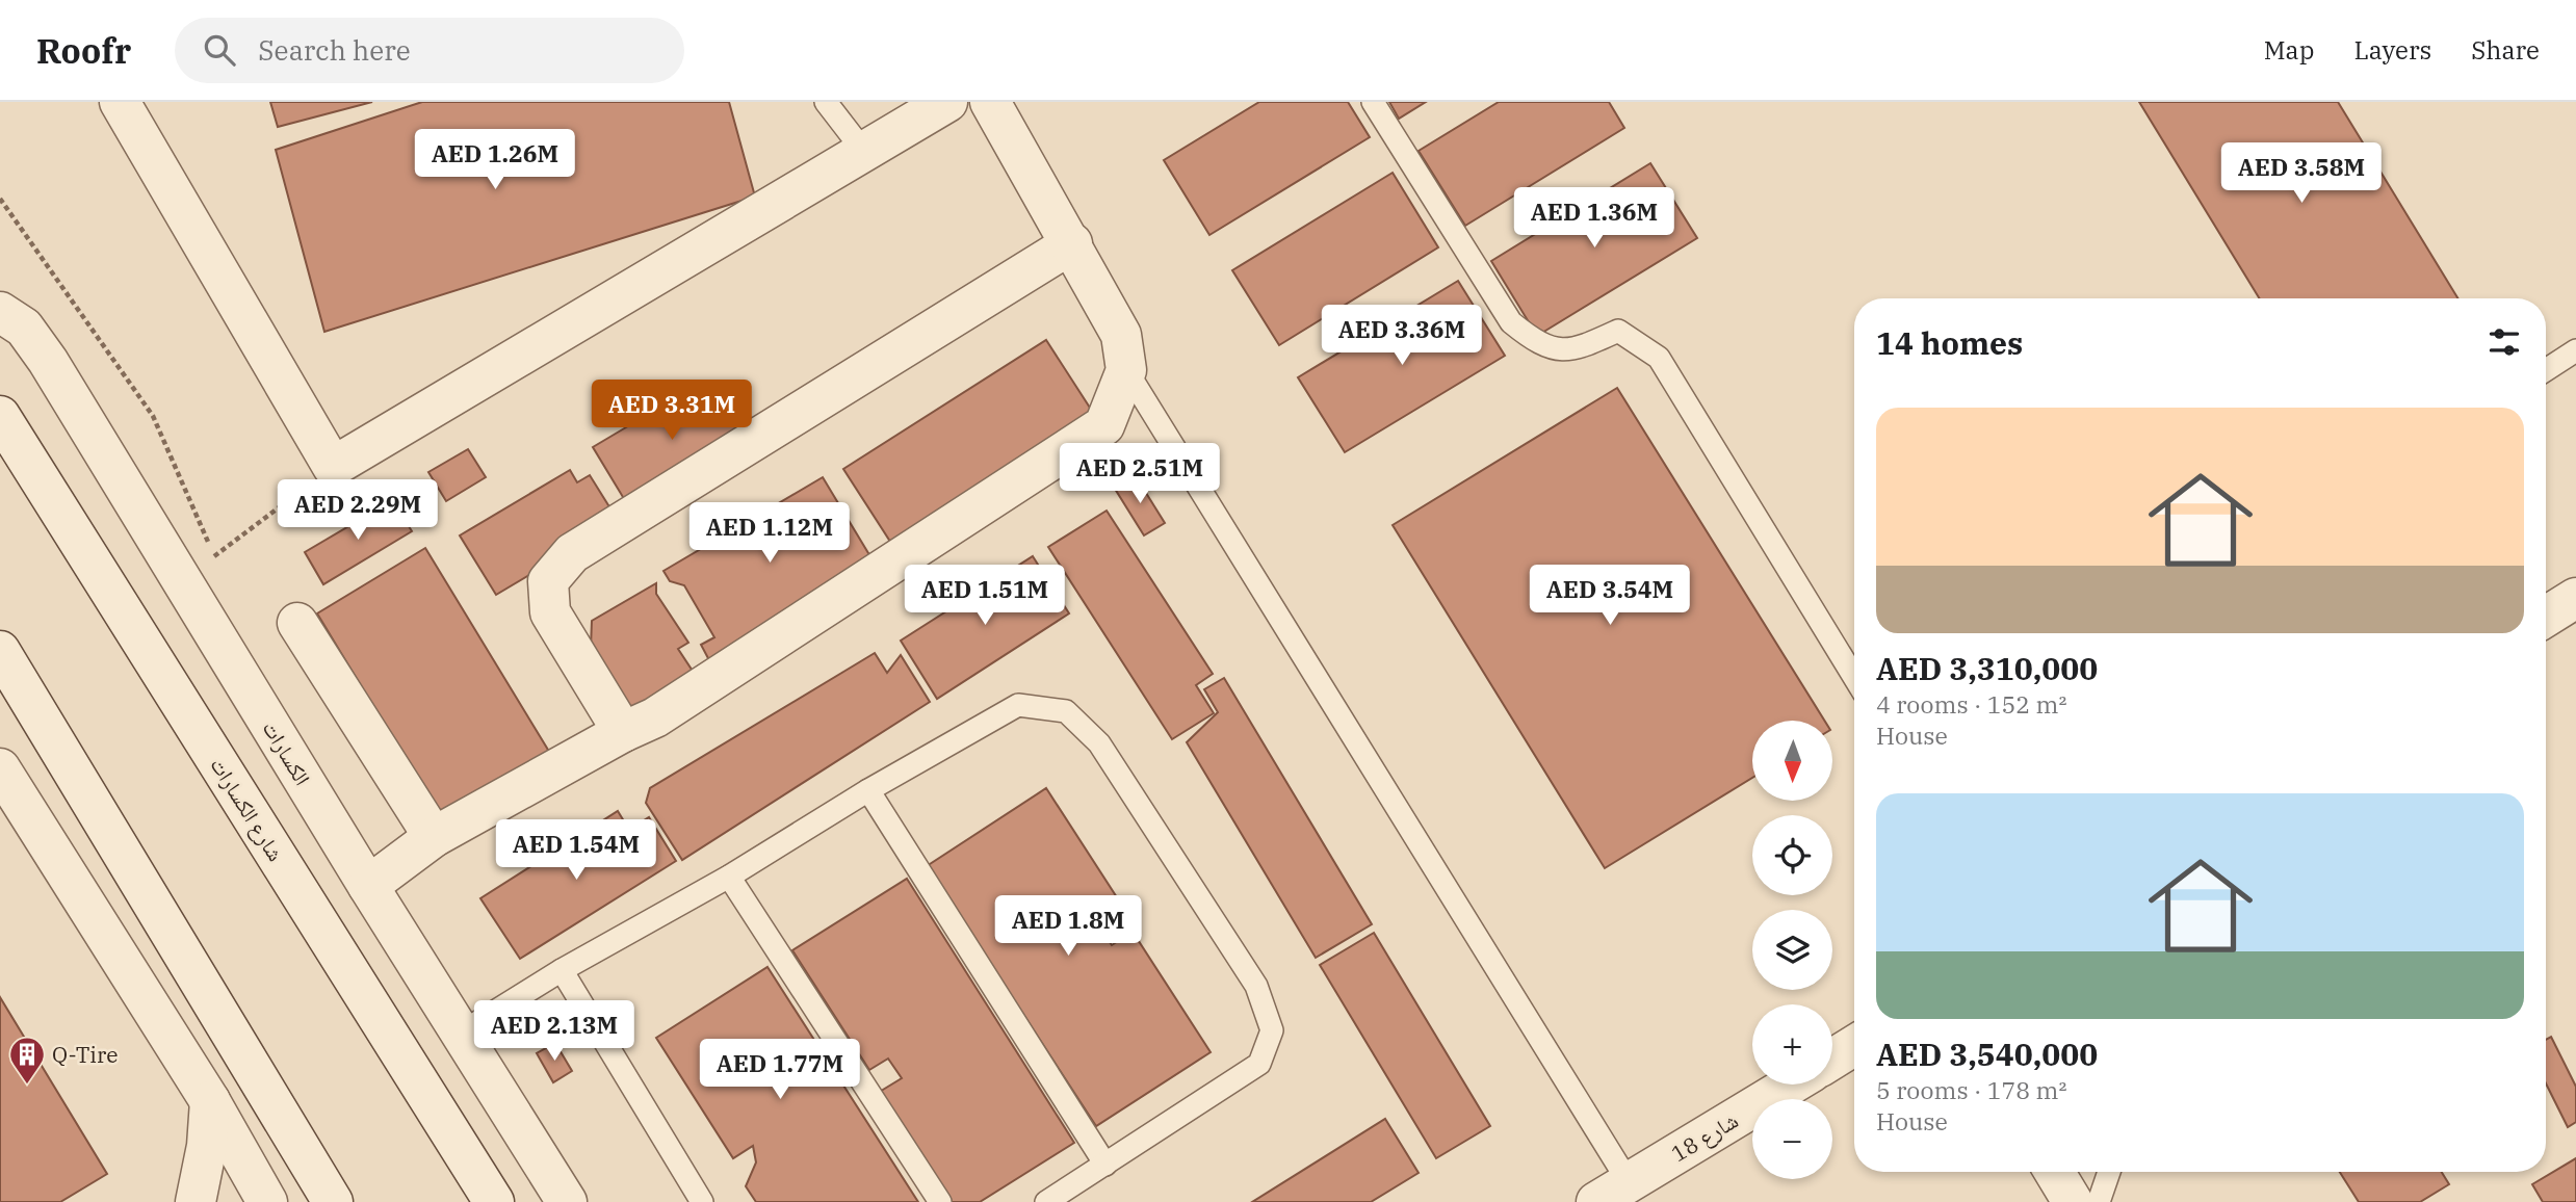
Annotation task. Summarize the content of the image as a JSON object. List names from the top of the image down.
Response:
{
  "streets": {
    "street": ["الكسارات", "شارع الكسارات", "شارع 18"]
  },
  "places": {
    "building": ["Q-Tire"]
  },
  "north": "bottom",
  "page": {
    "header": "Roofr",
    "search": "Search here",
    "nav": ["Map", "Layers", "Share"],
    "price": [
      "AED 1.26M",
      "AED 3.58M",
      "AED 1.36M",
      "AED 3.36M",
      "AED 3.31M",
      "AED 2.51M",
      "AED 2.29M",
      "AED 1.12M",
      "AED 1.51M",
      "AED 3.54M",
      "AED 1.54M",
      "AED 1.8M",
      "AED 2.13M",
      "AED 1.77M"
    ],
    "heading": "14 homes",
    "list": [
      {
        "name": "AED 3,310,000",
        "note": "4 rooms · 152 m² · House"
      },
      {
        "name": "AED 3,540,000",
        "note": "5 rooms · 178 m² · House"
      }
    ],
    "map_buttons": ["+", "−"]
  }
}
